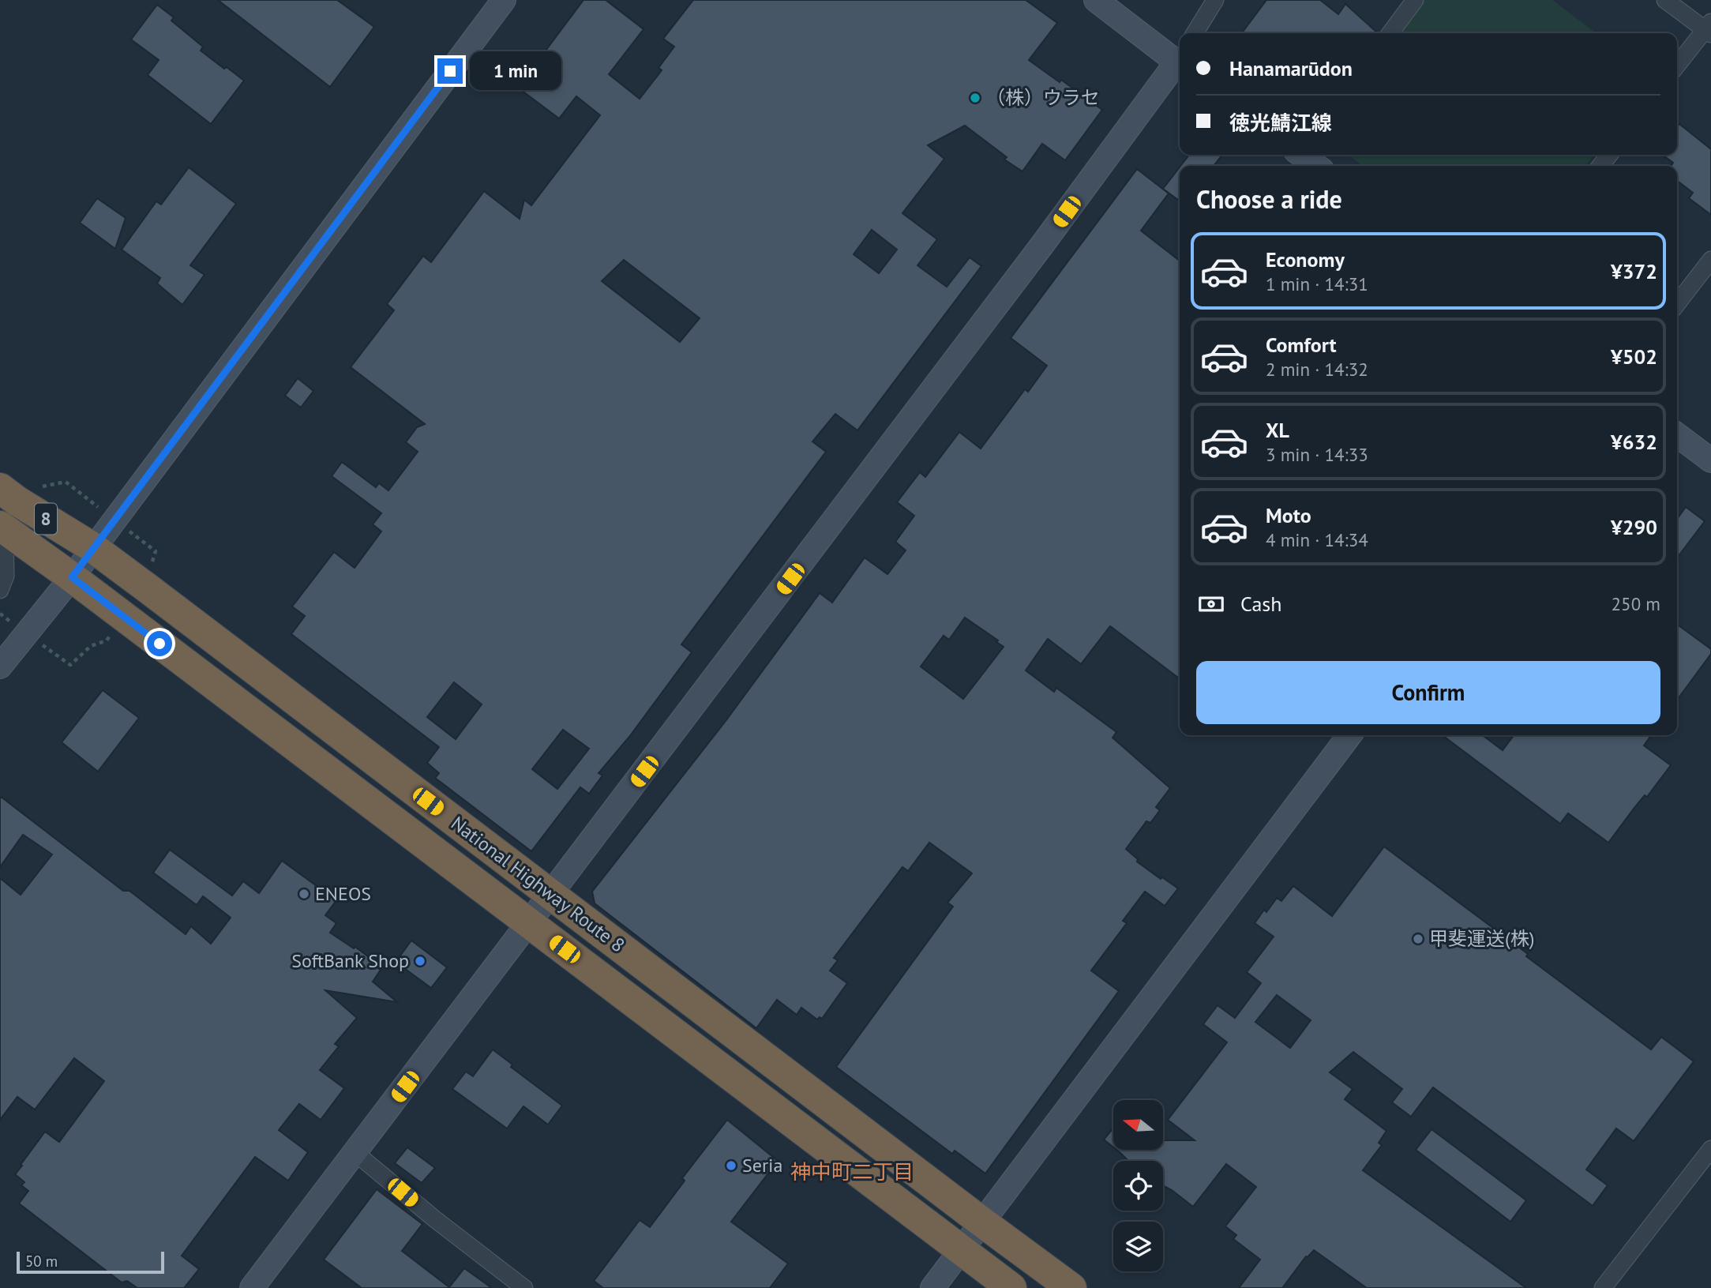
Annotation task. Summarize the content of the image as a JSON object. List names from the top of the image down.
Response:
{
  "streets": {
    "highway": ["8", "National Highway Route 8"]
  },
  "districts": ["神中町二丁目"],
  "places": [
    "（株）ウラセ",
    "ENEOS",
    "甲斐運送(株)",
    "SoftBank Shop",
    "Seria"
  ],
  "scale_bar": "50 m",
  "north": "left",
  "page": {
    "banner": ["Hanamarūdon", "徳光鯖江線"],
    "bubble": "1 min",
    "heading": "Choose a ride",
    "list": [
      {
        "name": "Economy",
        "note": "1 min · 14:31",
        "value": "¥372"
      },
      {
        "name": "Comfort",
        "note": "2 min · 14:32",
        "value": "¥502"
      },
      {
        "name": "XL",
        "note": "3 min · 14:33",
        "value": "¥632"
      },
      {
        "name": "Moto",
        "note": "4 min · 14:34",
        "value": "¥290"
      }
    ],
    "pay": ["Cash", "250 m"],
    "buttons": "Confirm",
    "scale": "50 m"
  }
}
